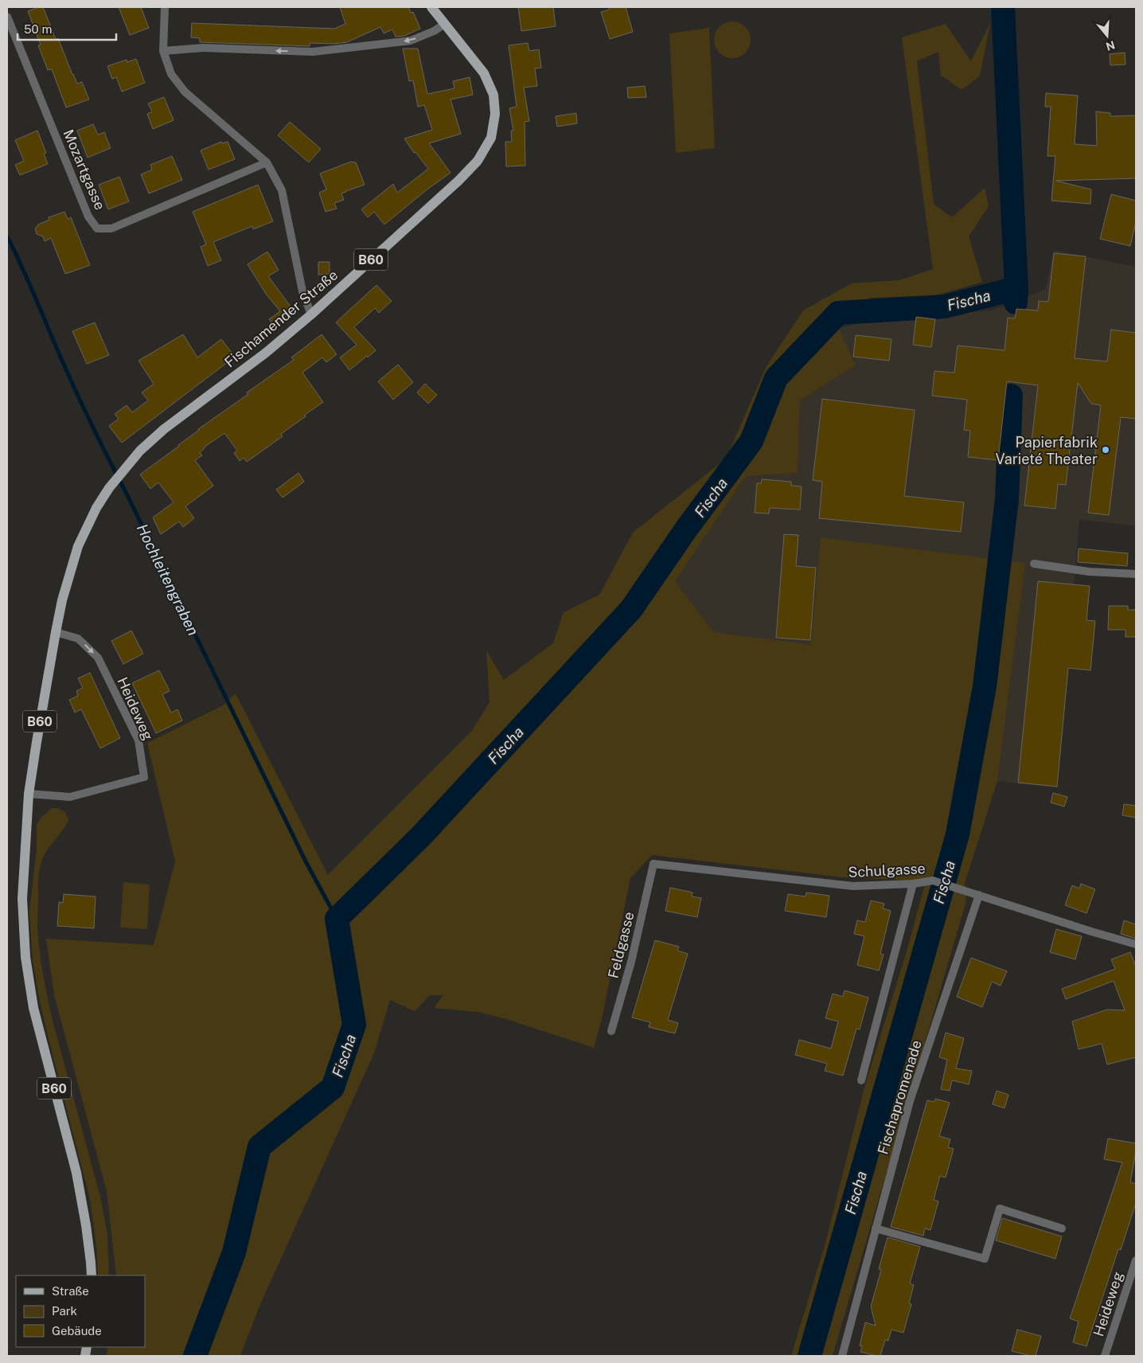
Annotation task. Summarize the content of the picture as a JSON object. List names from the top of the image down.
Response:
{
  "streets": {
    "main road": ["B60", "Fischamender Straße"],
    "street": [
      "Mozartgasse",
      "Heideweg",
      "Schulgasse",
      "Feldgasse",
      "Fischapromenade"
    ]
  },
  "crossings": [
    ["B60", "Fischamender Straße"],
    ["B60", "Heideweg"],
    ["Fischamender Straße", "Heideweg"],
    ["Schulgasse", "Feldgasse"],
    ["Schulgasse", "Fischapromenade"]
  ],
  "water": ["Fischa", "Hochleitengraben"],
  "places": ["Papierfabrik Varieté Theater"],
  "legend": ["Straße", "Park", "Gebäude"],
  "scale_bar": "50 m",
  "north": "bottom"
}
